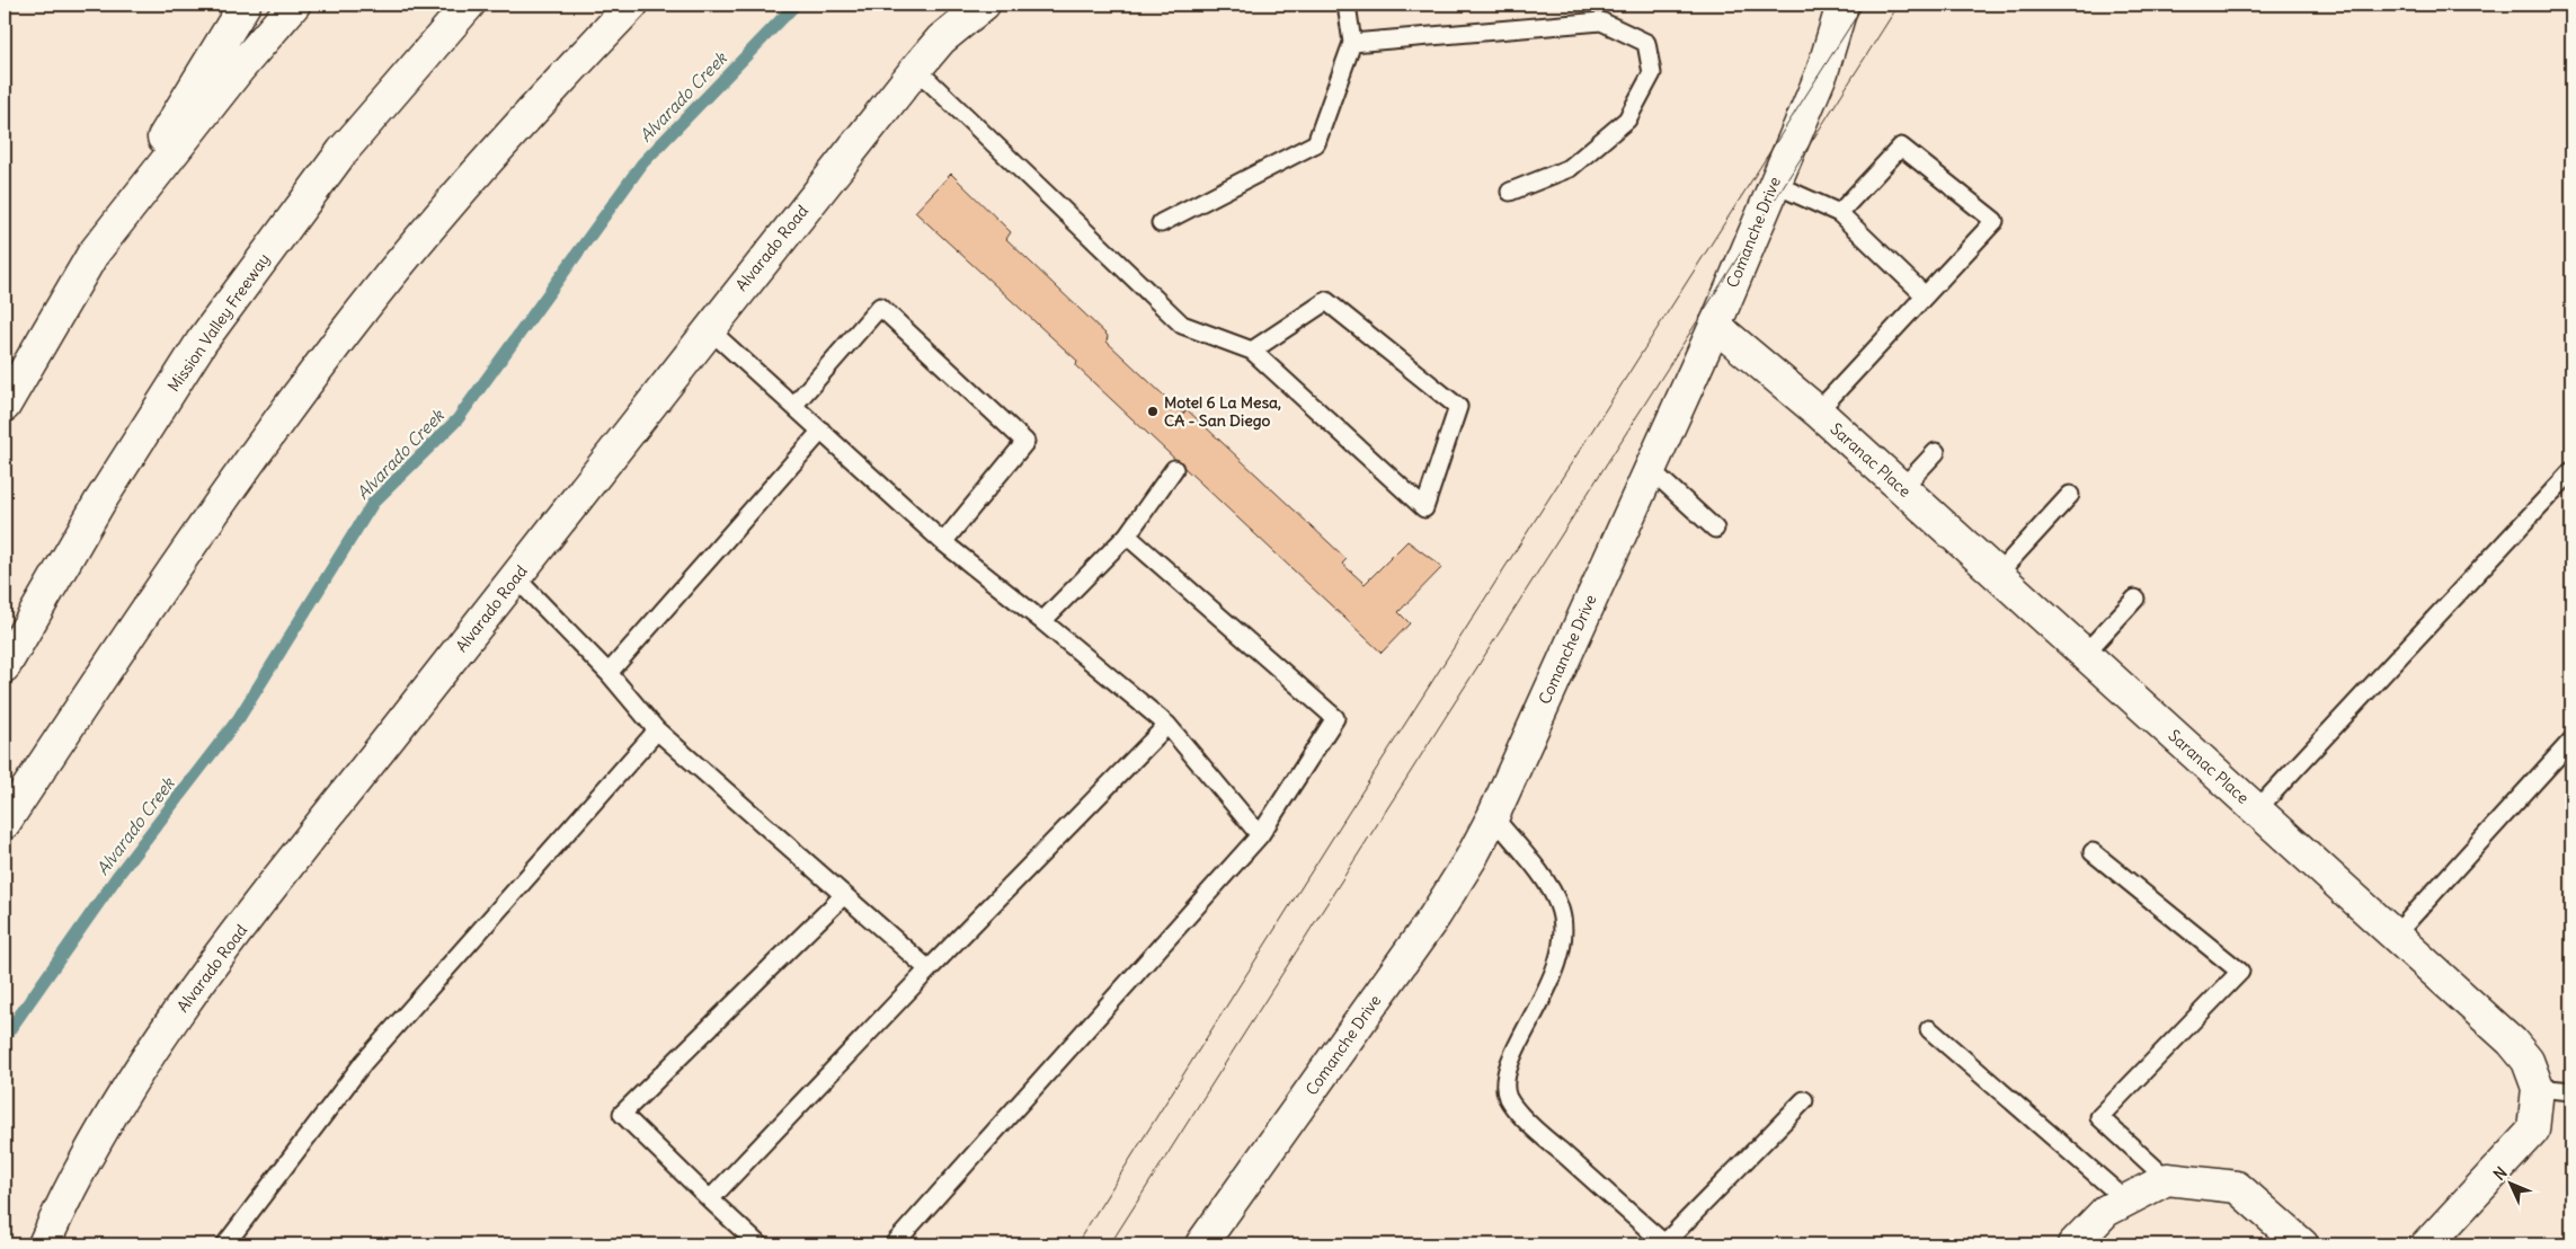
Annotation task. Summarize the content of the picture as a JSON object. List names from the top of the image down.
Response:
{
  "streets": {
    "main road": [
      "Comanche Drive",
      "Alvarado Road",
      "Mission Valley Freeway",
      "Saranac Place"
    ]
  },
  "crossings": [
    ["Comanche Drive", "Saranac Place"]
  ],
  "water": ["Alvarado Creek"],
  "places": ["Motel 6 La Mesa, CA - San Diego"],
  "north": "top left"
}
